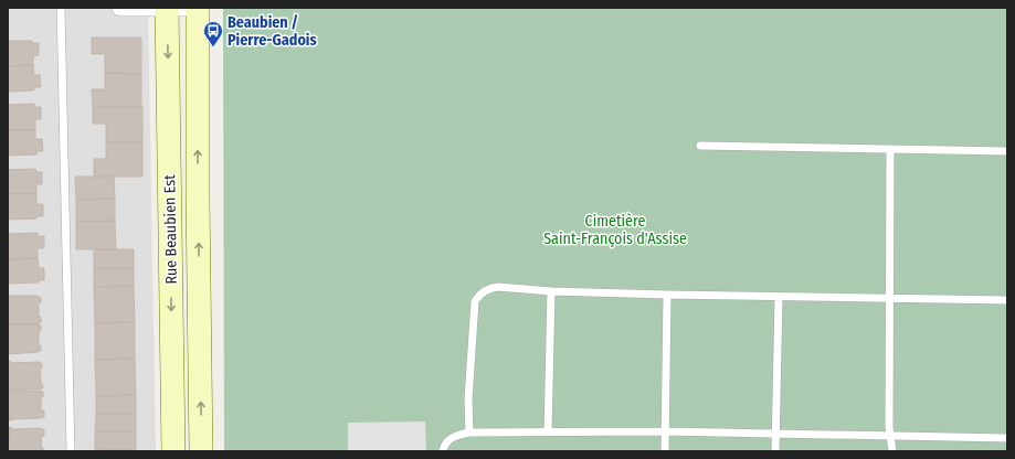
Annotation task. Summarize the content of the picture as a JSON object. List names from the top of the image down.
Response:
{
  "streets": {
    "street": ["Rue Beaubien Est"]
  },
  "parks": ["Cimetière Saint-François d'Assise"],
  "places": {
    "bus stop": ["Beaubien / Pierre-Gadois"]
  }
}
